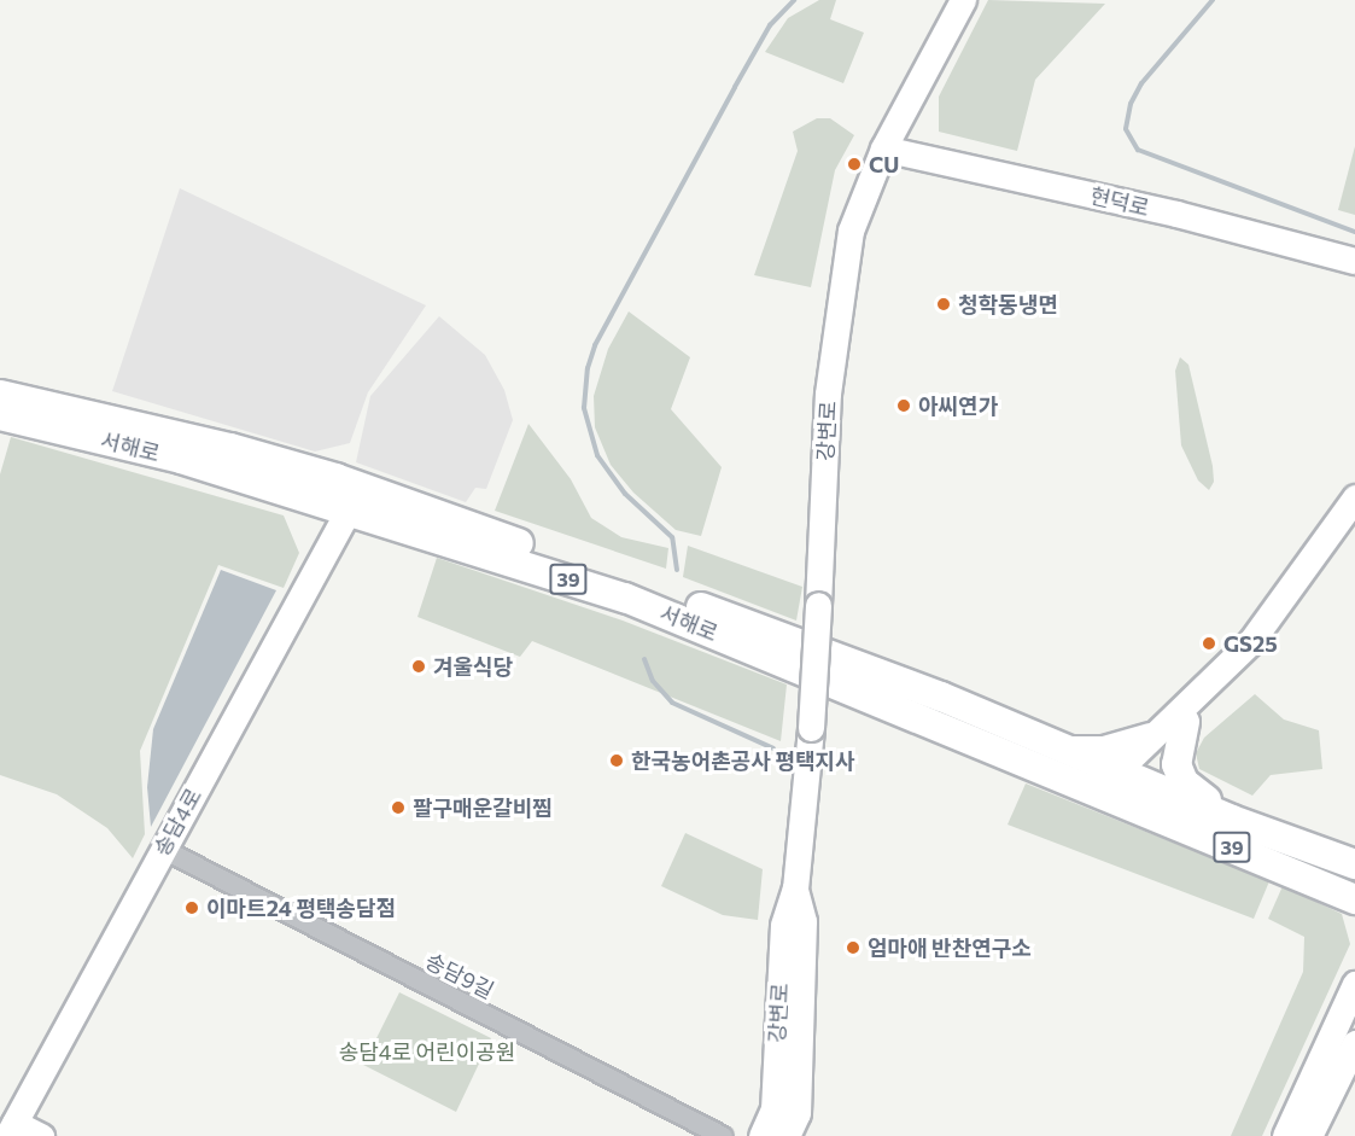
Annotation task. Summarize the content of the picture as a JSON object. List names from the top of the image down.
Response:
{
  "streets": {
    "main road": ["서해로", "39"],
    "street": [
      "현덕로",
      "강변로",
      "송담4로",
      "송담9길"
    ]
  },
  "crossings": [
    ["현덕로", "강변로"],
    ["서해로", "송담4로"],
    ["송담4로", "송담9길"]
  ],
  "parks": ["송담4로 어린이공원"],
  "places": [
    "CU",
    "청학동냉면",
    "아씨연가",
    "GS25",
    "겨울식당",
    "한국농어촌공사 평택지사",
    "팔구매운갈비찜",
    "이마트24 평택송담점",
    "엄마애 반찬연구소"
  ]
}
